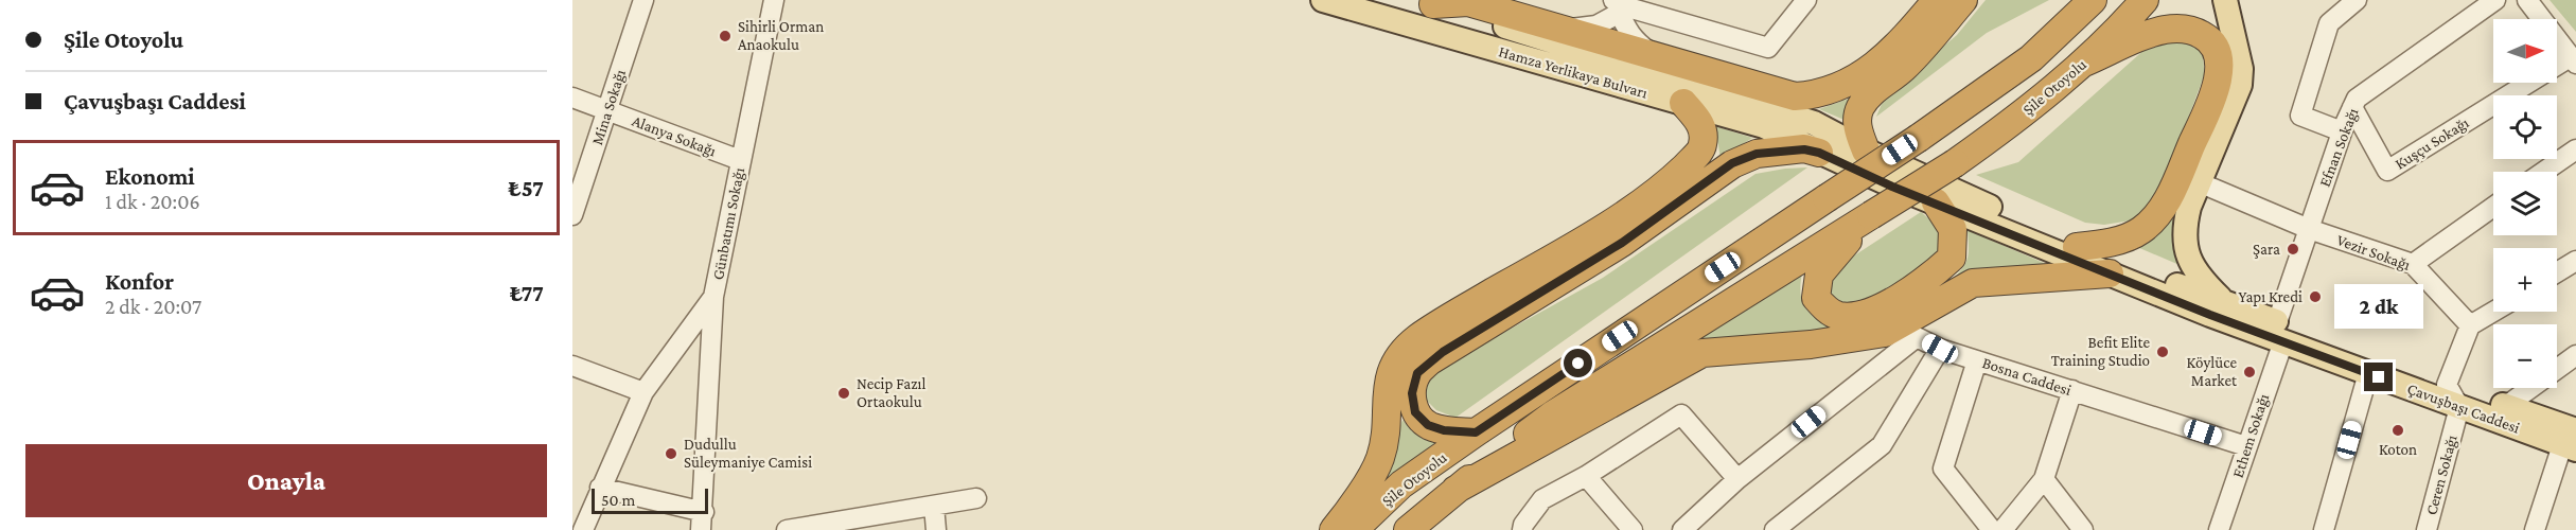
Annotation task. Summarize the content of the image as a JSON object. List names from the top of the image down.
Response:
{
  "streets": {
    "highway": ["Şile Otoyolu"],
    "main road": ["Hamza Yerlikaya Bulvarı", "Çavuşbaşı Caddesi"],
    "street": [
      "Mina Sokağı",
      "Alanya Sokağı",
      "Kuşçu Sokağı",
      "Efnan Sokağı",
      "Günbatımı Sokağı",
      "Vezir Sokağı",
      "Bosna Caddesi",
      "Ethem Sokağı",
      "Ceren Sokağı"
    ]
  },
  "crossings": [
    ["Hamza Yerlikaya Bulvarı", "Çavuşbaşı Caddesi"],
    ["Mina Sokağı", "Alanya Sokağı"],
    ["Alanya Sokağı", "Günbatımı Sokağı"],
    ["Kuşçu Sokağı", "Efnan Sokağı"],
    ["Efnan Sokağı", "Vezir Sokağı"],
    ["Efnan Sokağı", "Çavuşbaşı Caddesi"],
    ["Efnan Sokağı", "Ethem Sokağı"],
    ["Bosna Caddesi", "Ethem Sokağı"],
    ["Çavuşbaşı Caddesi", "Ethem Sokağı"],
    ["Çavuşbaşı Caddesi", "Ceren Sokağı"]
  ],
  "places": [
    "Sihirli Orman Anaokulu",
    "Şara",
    "Yapı Kredi",
    "Befit Elite Training Studio",
    "Köylüce Market",
    "Necip Fazıl Ortaokulu",
    "Koton",
    "Dudullu Süleymaniye Camisi"
  ],
  "scale_bar": "50 m",
  "north": "right",
  "page": {
    "banner": ["Şile Otoyolu", "Çavuşbaşı Caddesi"],
    "map_buttons": ["+", "−"],
    "list": [
      {
        "name": "Ekonomi",
        "note": "1 dk · 20:06",
        "value": "₺57"
      },
      {
        "name": "Konfor",
        "note": "2 dk · 20:07",
        "value": "₺77"
      }
    ],
    "bubble": "2 dk",
    "buttons": "Onayla",
    "scale": "50 m"
  }
}
